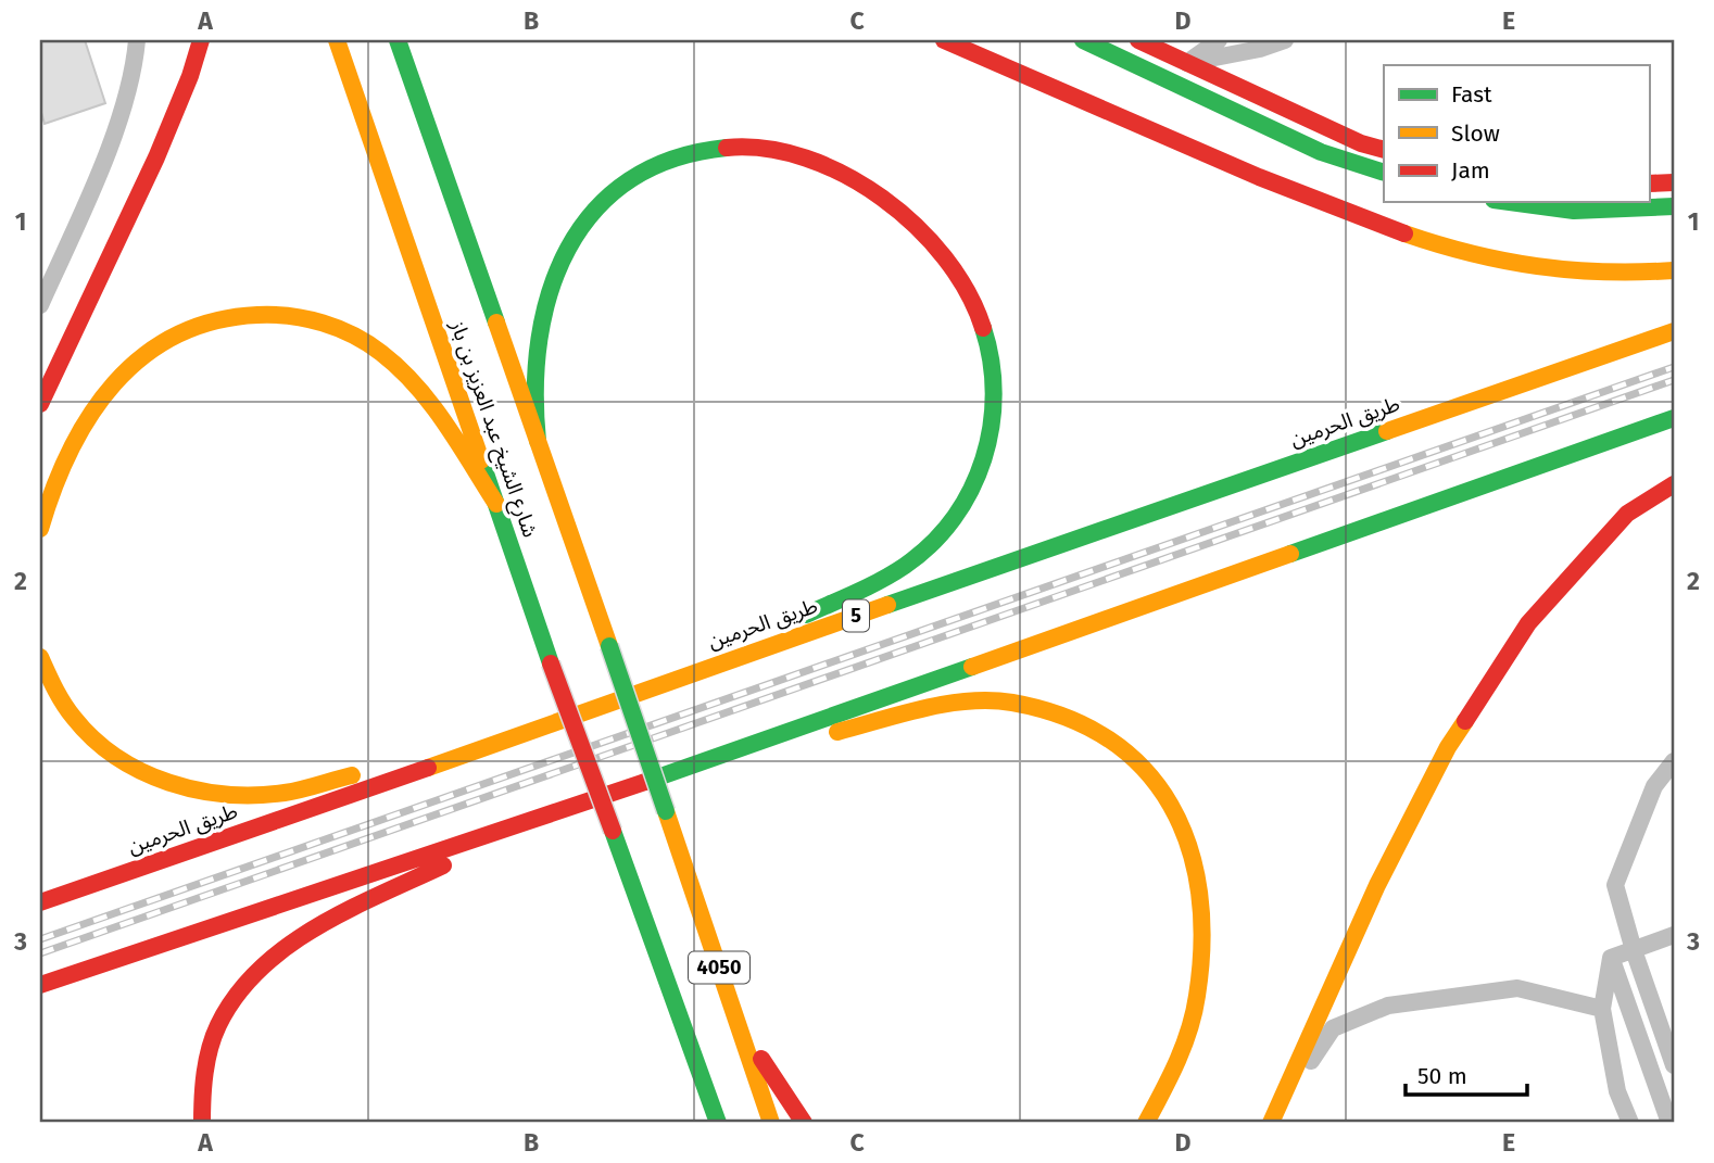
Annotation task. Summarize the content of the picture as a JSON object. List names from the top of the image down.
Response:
{
  "streets": {
    "main road": [
      "طريق الحرمين",
      "شارع الشيخ عبد العزيز بن باز",
      "5",
      "4050"
    ]
  },
  "crossings": [
    ["شارع الشيخ عبد العزيز بن باز", "4050"]
  ],
  "legend": ["Fast", "Slow", "Jam"],
  "scale_bar": "50 m",
  "grid": {
    "columns": [
      "A",
      "B",
      "C",
      "D",
      "E"
    ],
    "rows": ["1", "2", "3"]
  }
}
